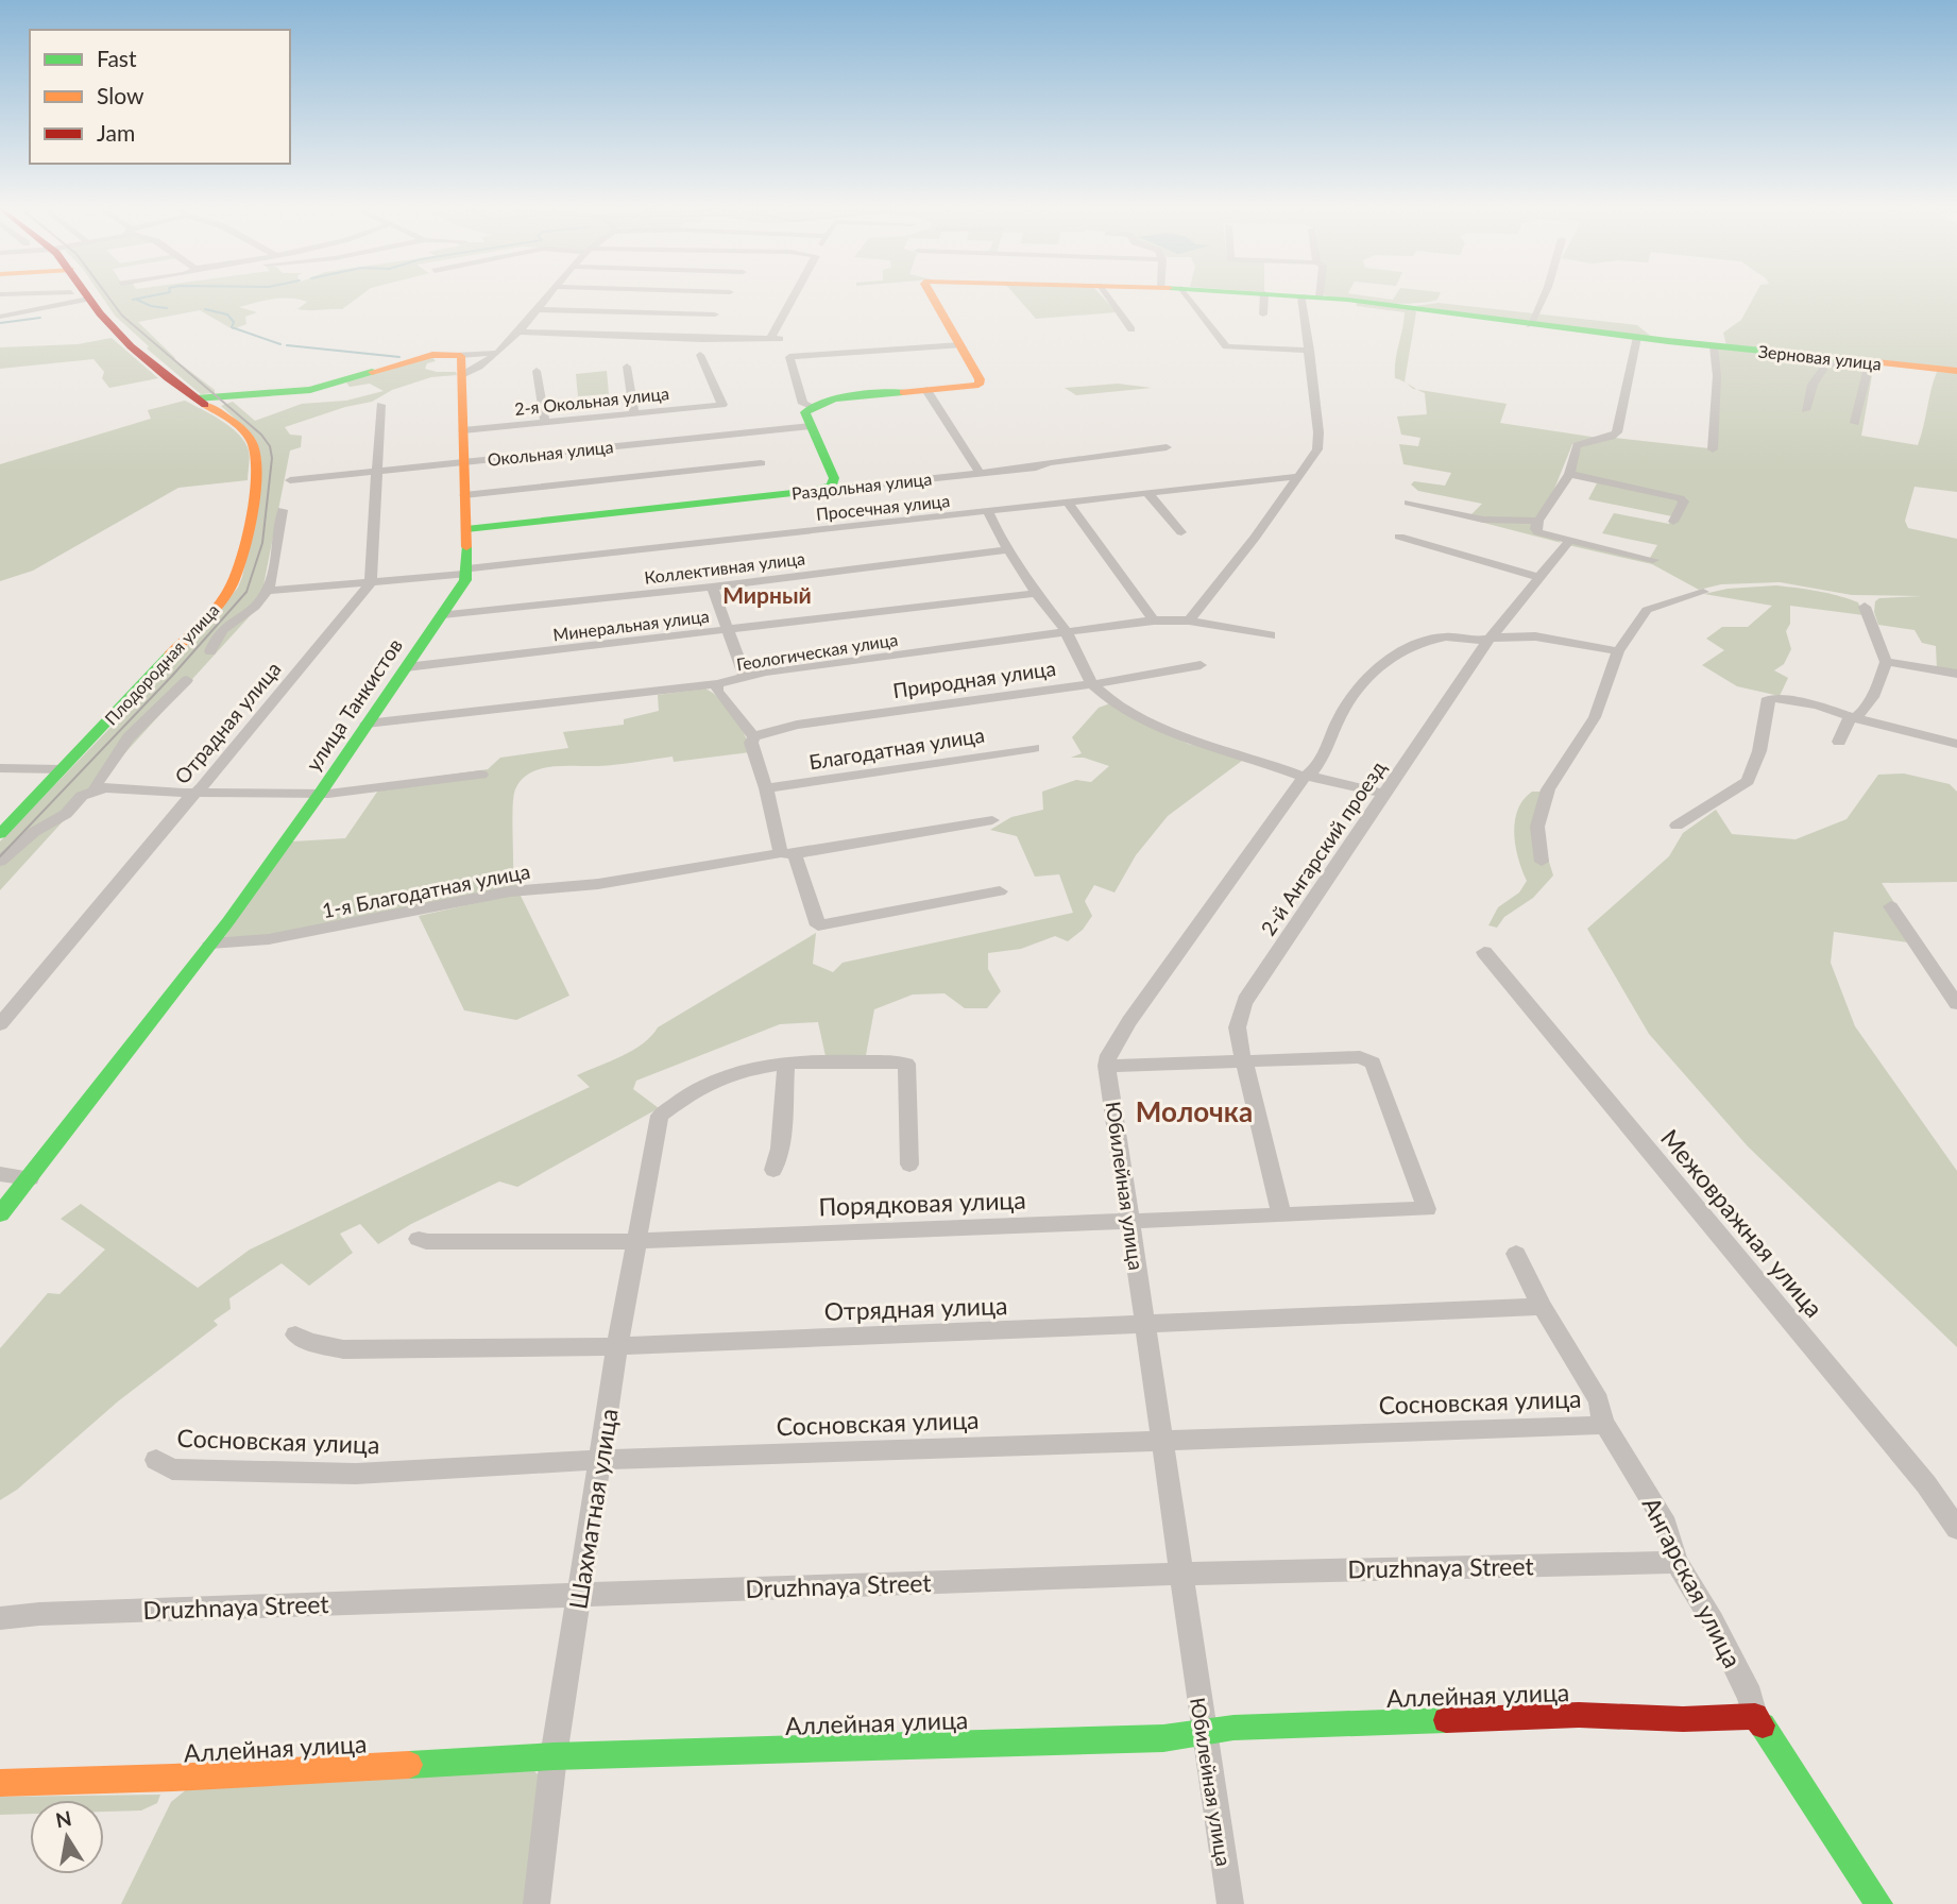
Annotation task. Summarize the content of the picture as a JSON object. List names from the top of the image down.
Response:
{
  "streets": {
    "main road": [
      "Зерновая улица",
      "Раздольная улица",
      "Плодородная улица",
      "улица Танкистов",
      "Ангарская улица",
      "Аллейная улица"
    ],
    "street": [
      "2-я Окольная улица",
      "Окольная улица",
      "Просечная улица",
      "Коллективная улица",
      "Минеральная улица",
      "Геологическая улица",
      "Природная улица",
      "Отрадная улица",
      "Благодатная улица",
      "2-й Ангарский проезд",
      "1-я Благодатная улица",
      "Юбилейная улица",
      "Порядковая улица",
      "Межовражная улица",
      "Отрядная улица",
      "Сосновская улица",
      "Шахматная улица",
      "Druzhnaya Street"
    ]
  },
  "crossings": [
    ["Просечная улица", "улица Танкистов"],
    ["Просечная улица", "Отрадная улица"],
    ["Коллективная улица", "улица Танкистов"],
    ["Минеральная улица", "улица Танкистов"],
    ["Геологическая улица", "улица Танкистов"],
    ["улица Танкистов", "1-я Благодатная улица"],
    ["2-й Ангарский проезд", "Порядковая улица"],
    ["Юбилейная улица", "Порядковая улица"],
    ["Юбилейная улица", "Отрядная улица"],
    ["Юбилейная улица", "Сосновская улица"],
    ["Юбилейная улица", "Druzhnaya Street"],
    ["Юбилейная улица", "Аллейная улица"],
    ["Порядковая улица", "Шахматная улица"],
    ["Отрядная улица", "Шахматная улица"],
    ["Отрядная улица", "Ангарская улица"],
    ["Сосновская улица", "Шахматная улица"],
    ["Сосновская улица", "Ангарская улица"],
    ["Шахматная улица", "Druzhnaya Street"],
    ["Шахматная улица", "Аллейная улица"],
    ["Druzhnaya Street", "Ангарская улица"],
    ["Ангарская улица", "Аллейная улица"]
  ],
  "districts": ["Мирный", "Молочка"],
  "legend": ["Fast", "Slow", "Jam"],
  "north": "top"
}
